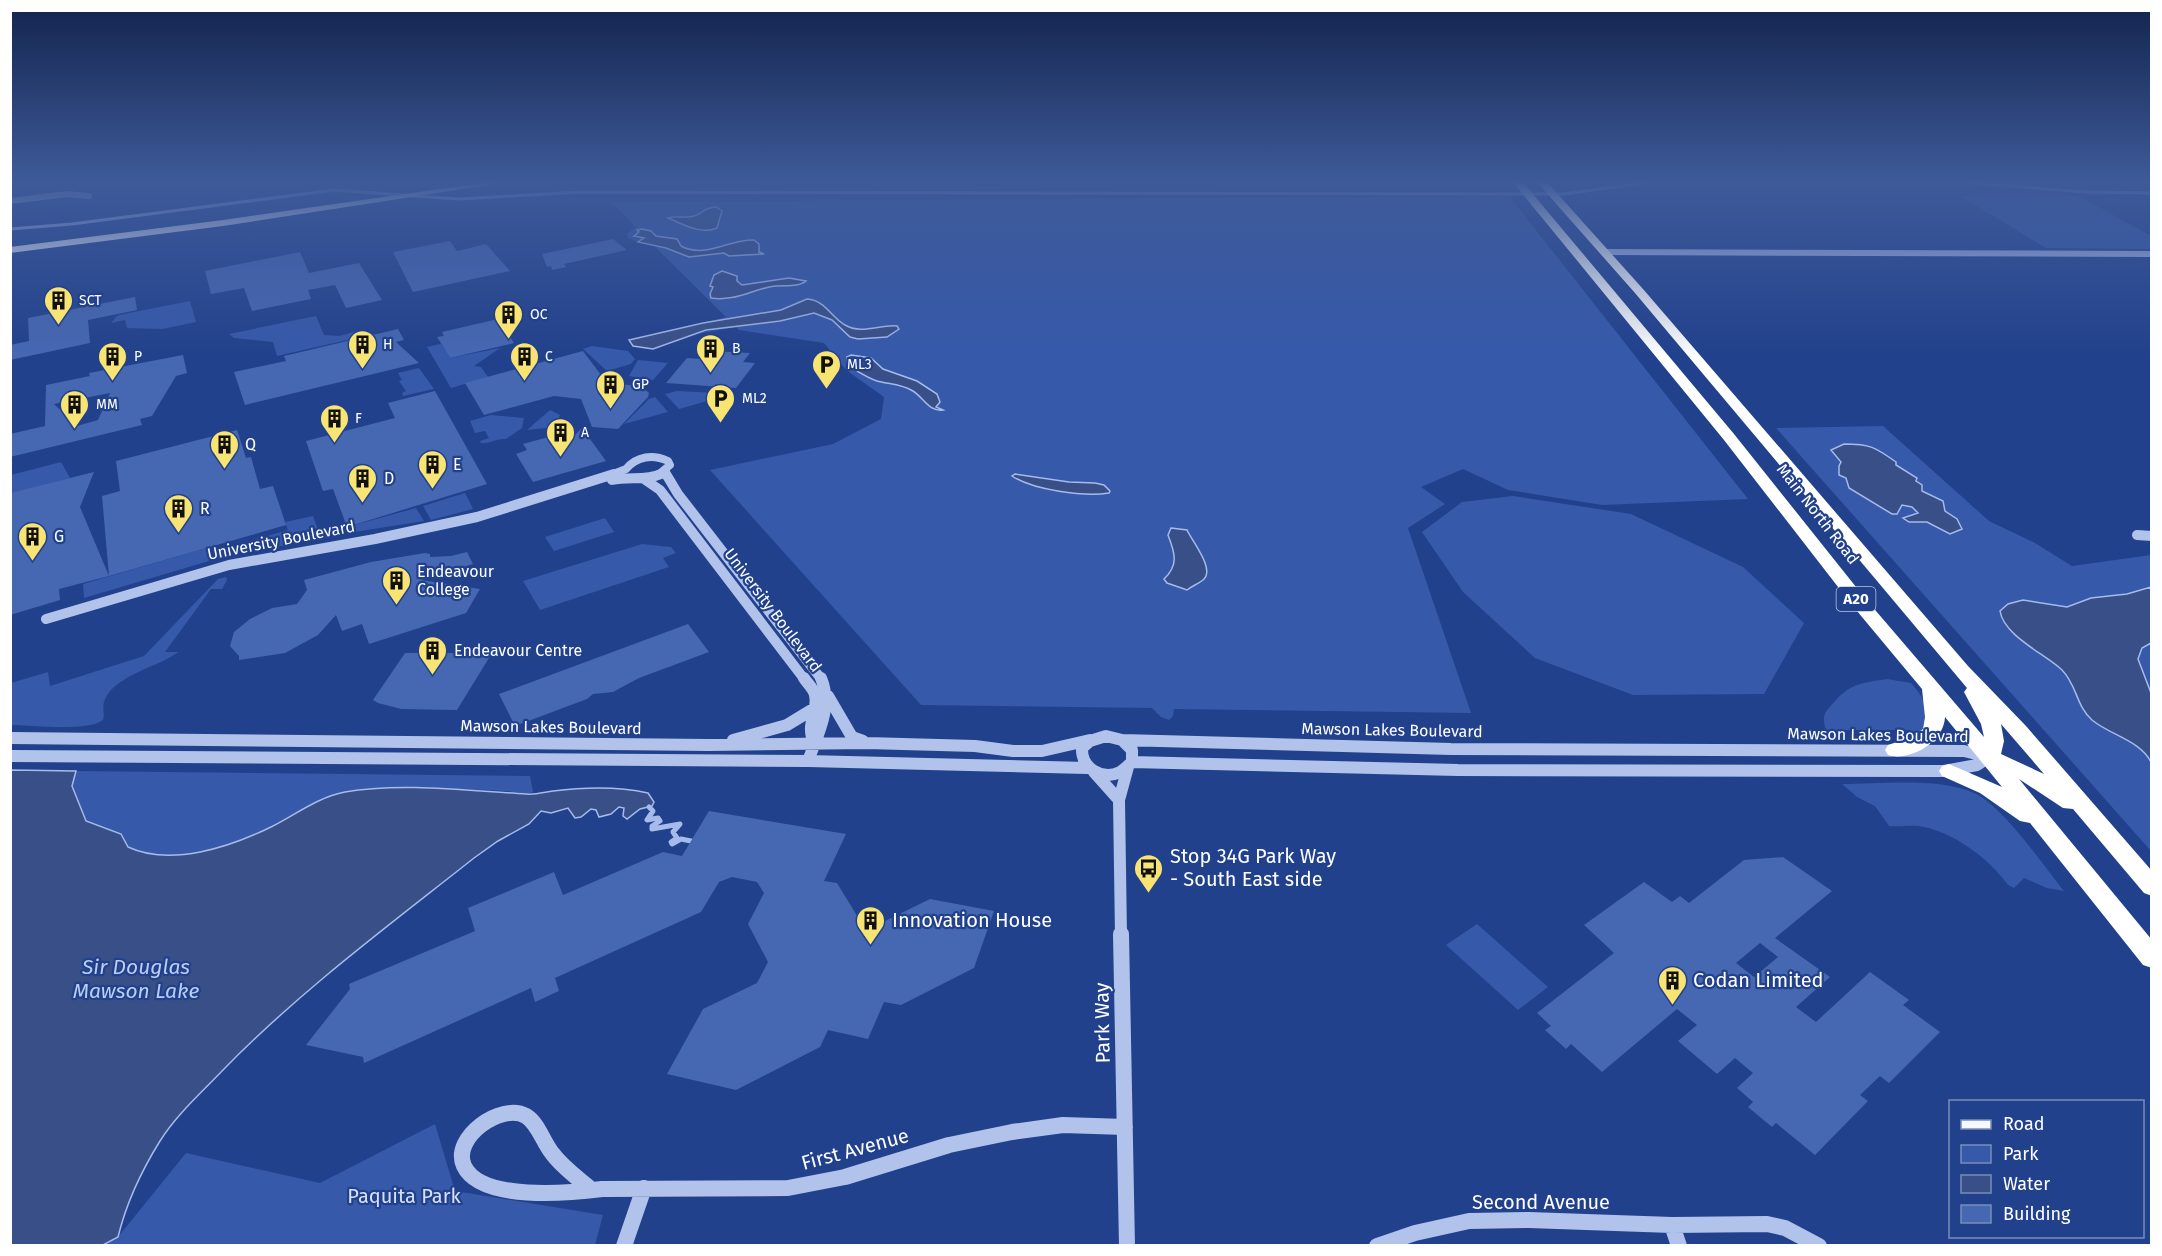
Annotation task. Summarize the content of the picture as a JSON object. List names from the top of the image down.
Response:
{
  "streets": {
    "highway": ["Main North Road", "A20"],
    "street": [
      "University Boulevard",
      "Mawson Lakes Boulevard",
      "Park Way",
      "First Avenue",
      "Second Avenue"
    ]
  },
  "crossings": [
    ["Main North Road", "Mawson Lakes Boulevard"],
    ["University Boulevard", "Mawson Lakes Boulevard"],
    ["Mawson Lakes Boulevard", "Park Way"],
    ["Park Way", "First Avenue"]
  ],
  "water": ["Sir Douglas Mawson Lake"],
  "parks": ["Paquita Park"],
  "places": {
    "building": [
      "SCT",
      "OC",
      "H",
      "B",
      "P",
      "C",
      "GP",
      "MM",
      "F",
      "A",
      "Q",
      "E",
      "D",
      "R",
      "G",
      "Endeavour College",
      "Endeavour Centre",
      "Innovation House",
      "Codan Limited"
    ],
    "parking": ["ML3", "ML2"],
    "bus stop": ["Stop 34G Park Way - South East side"]
  },
  "legend": [
    "Road",
    "Park",
    "Water",
    "Building"
  ]
}
